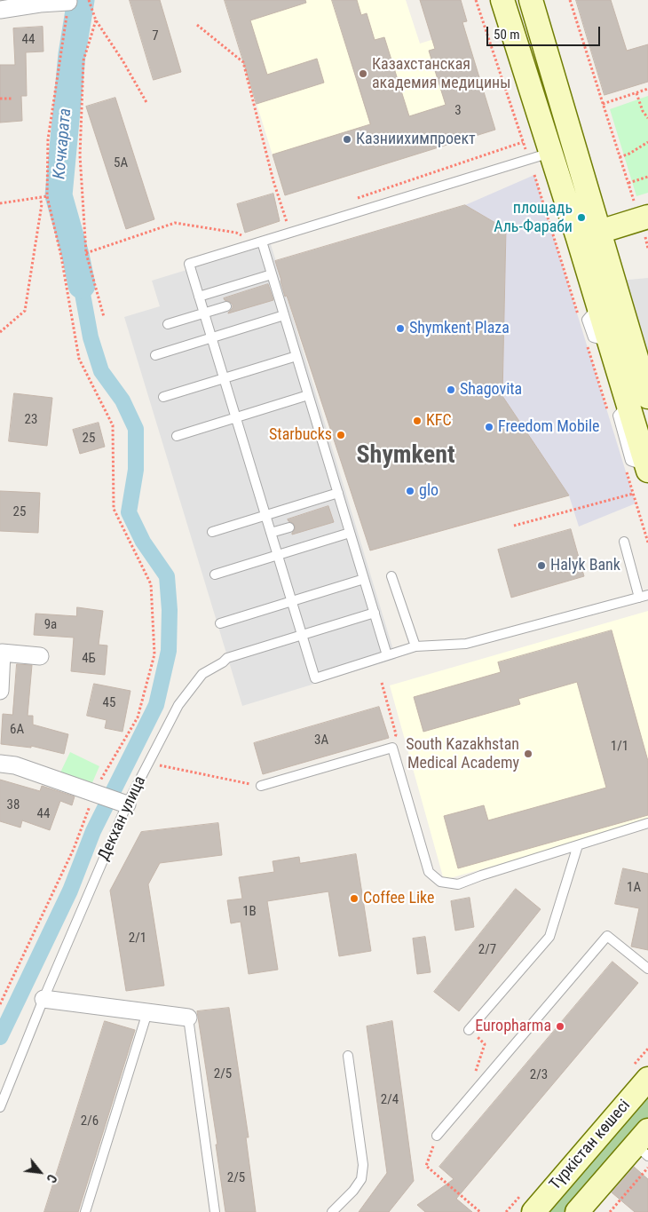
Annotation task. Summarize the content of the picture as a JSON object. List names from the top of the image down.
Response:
{
  "streets": {
    "main road": ["Түркістан көшесі"],
    "lane": ["Декхан улица"]
  },
  "districts": ["Shymkent"],
  "water": ["Кочкарата"],
  "places": [
    "Казахстанская академия медицины",
    "Казниихимпроект",
    "площадь Аль-Фараби",
    "Shymkent Plaza",
    "Shagovita",
    "KFC",
    "Freedom Mobile",
    "Starbucks",
    "glo",
    "Halyk Bank",
    "South Kazakhstan Medical Academy",
    "Coffee Like",
    "Europharma"
  ],
  "house_numbers": [
    "7",
    "44",
    "3",
    "5А",
    "23",
    "25",
    "25",
    "9а",
    "4Б",
    "45",
    "6А",
    "3А",
    "1/1",
    "38",
    "44",
    "1А",
    "1В",
    "2/1",
    "2/7",
    "2/5",
    "2/3",
    "2/4",
    "2/6",
    "2/5"
  ],
  "scale_bar": "50 m",
  "north": "bottom right"
}
